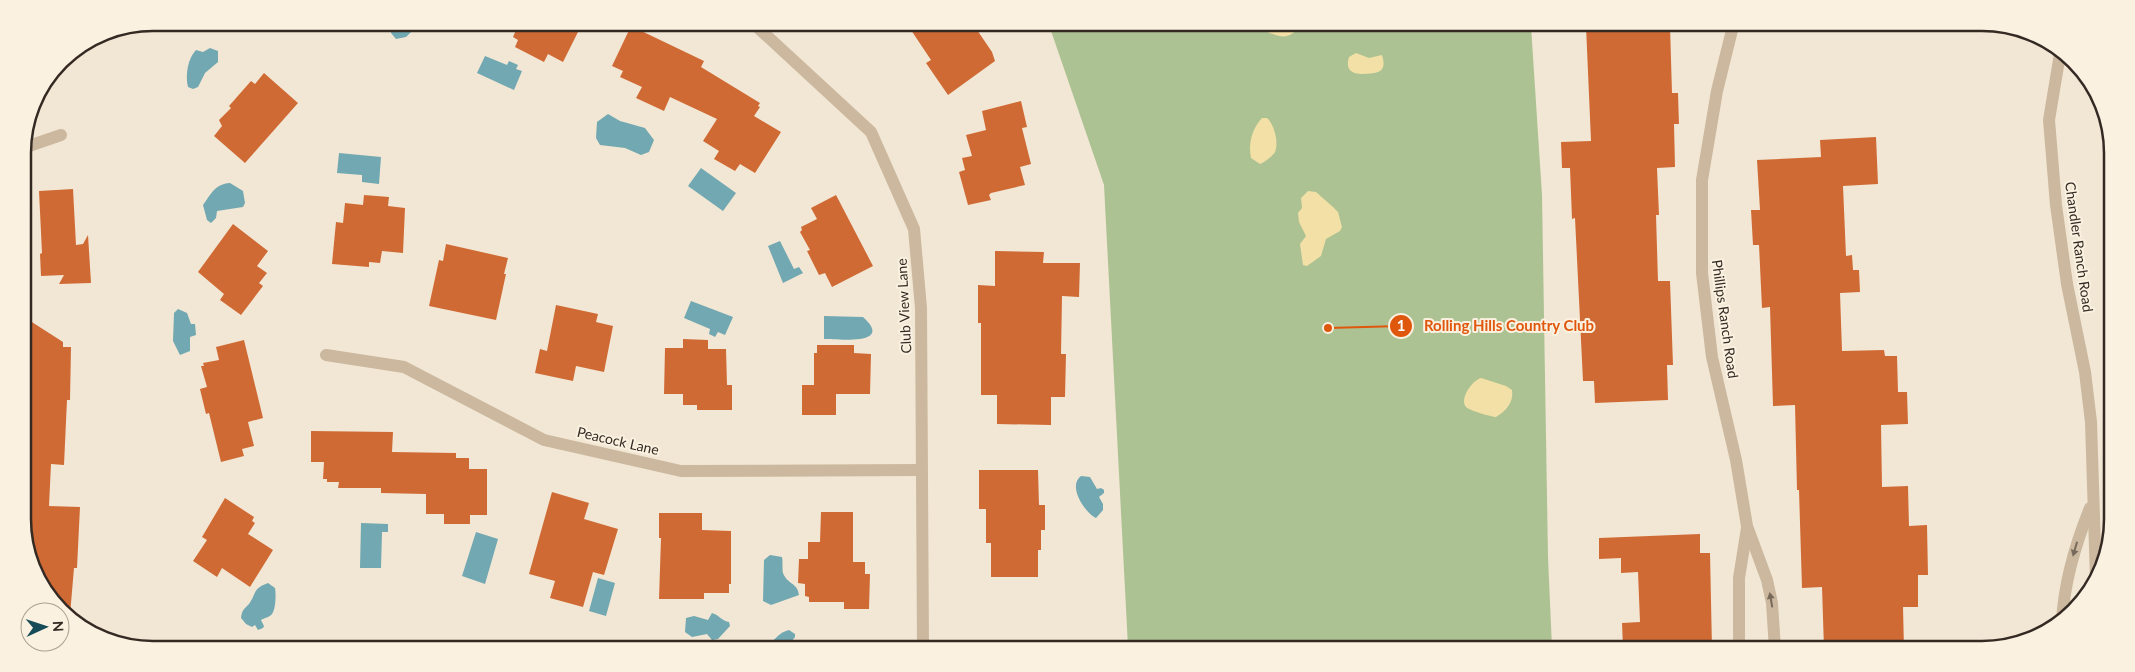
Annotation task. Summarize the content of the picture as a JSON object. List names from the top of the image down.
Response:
{
  "streets": {
    "street": [
      "Chandler Ranch Road",
      "Club View Lane",
      "Phillips Ranch Road",
      "Peacock Lane"
    ]
  },
  "crossings": [
    ["Club View Lane", "Peacock Lane"]
  ],
  "places": ["Rolling Hills Country Club"],
  "north": "right"
}
